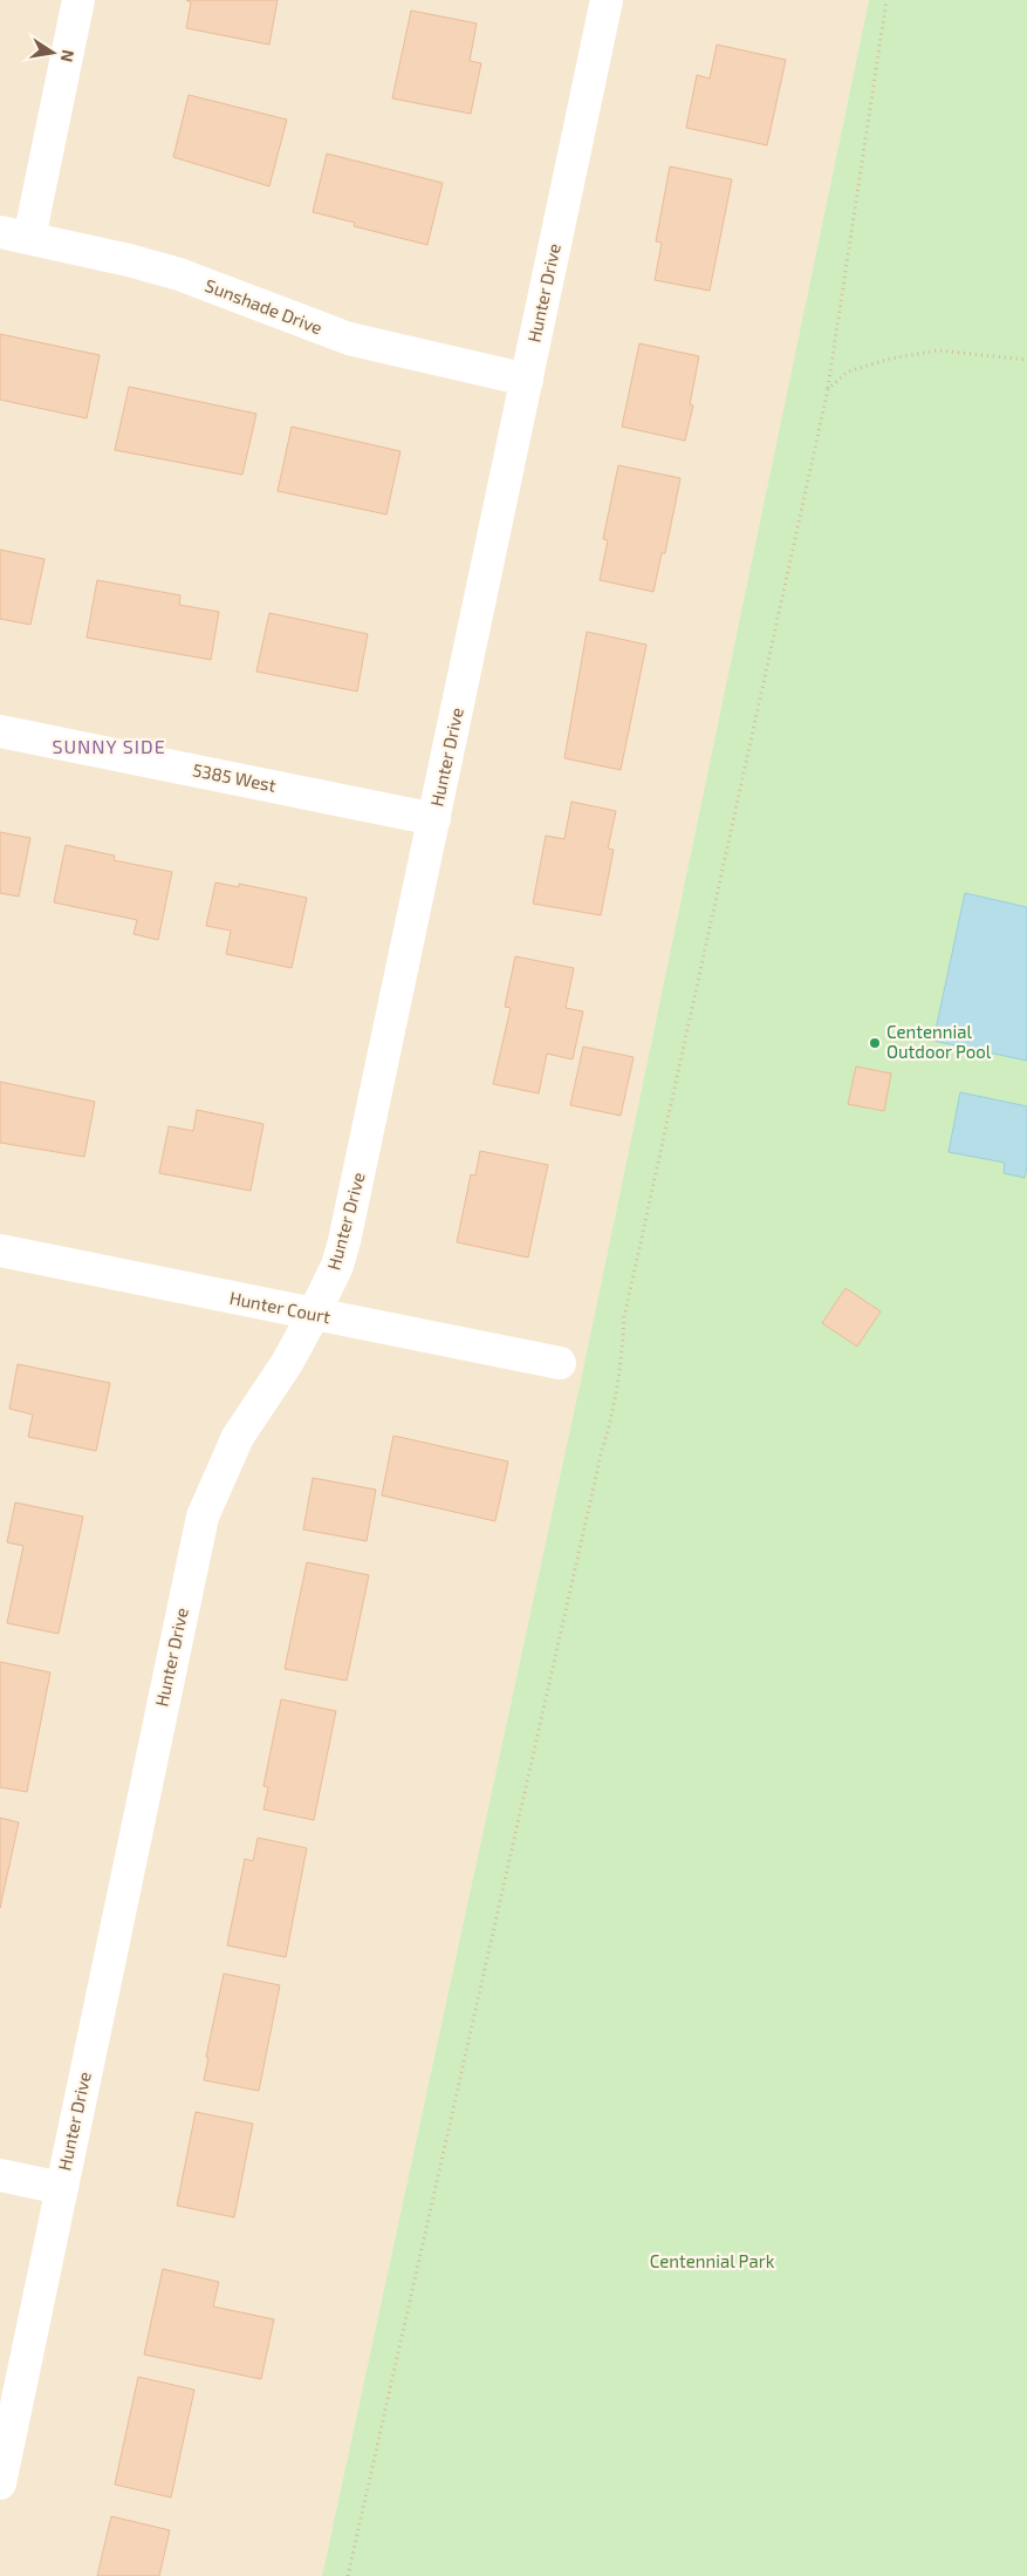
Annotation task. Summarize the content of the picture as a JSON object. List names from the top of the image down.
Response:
{
  "streets": {
    "street": [
      "Hunter Drive",
      "Sunshade Drive",
      "5385 West",
      "Hunter Court"
    ]
  },
  "crossings": [
    ["Hunter Drive", "Sunshade Drive"],
    ["Hunter Drive", "5385 West"],
    ["Hunter Drive", "Hunter Court"]
  ],
  "districts": ["SUNNY SIDE"],
  "parks": ["Centennial Park"],
  "places": ["Centennial Outdoor Pool"],
  "north": "right"
}
